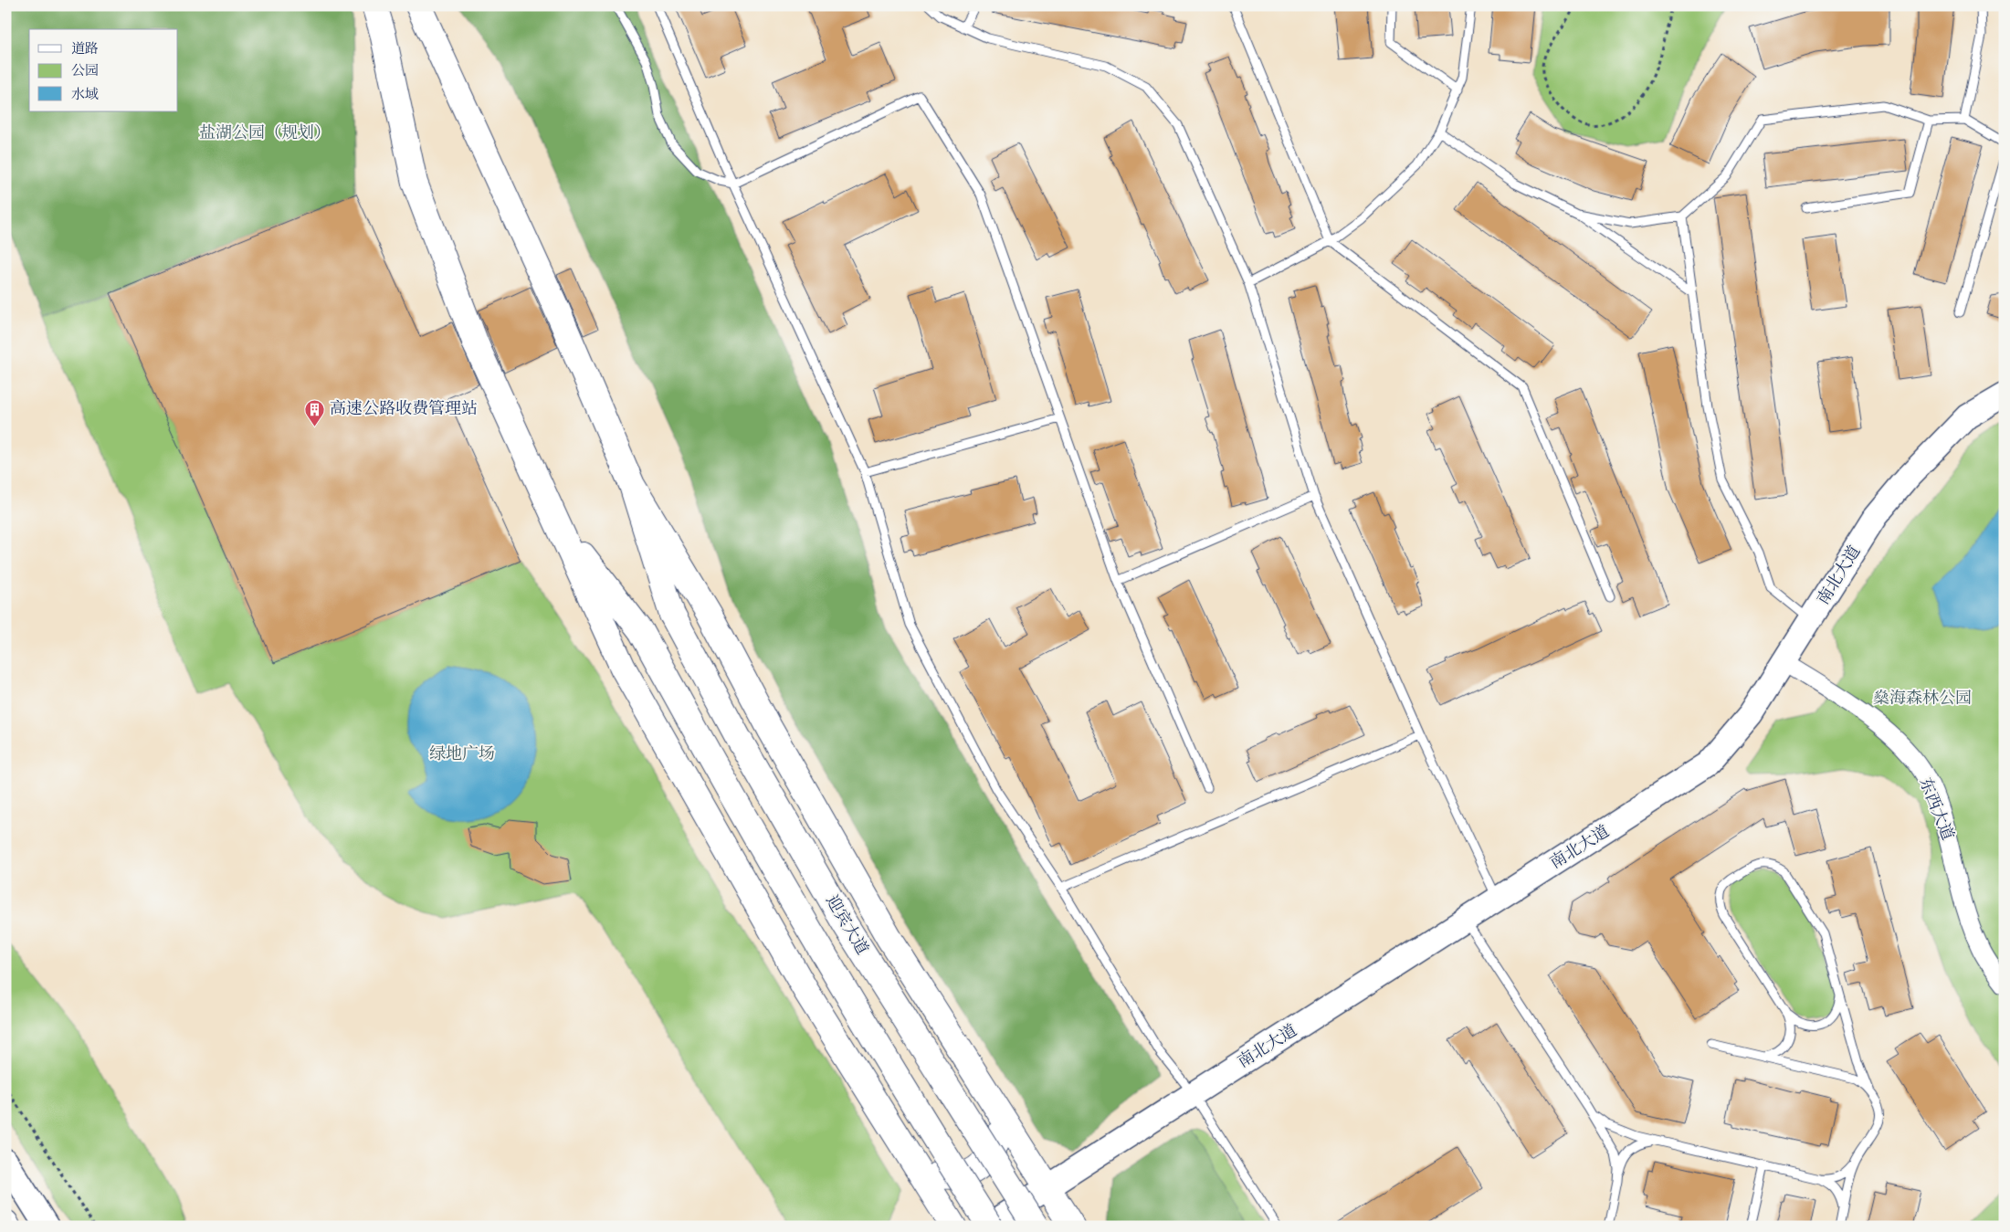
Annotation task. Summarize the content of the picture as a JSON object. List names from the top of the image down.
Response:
{
  "streets": {
    "main road": ["迎宾大道"],
    "street": ["南北大道", "东西大道"]
  },
  "crossings": [
    ["南北大道", "东西大道"]
  ],
  "parks": ["盐湖公园（规划）", "燊海森林公园", "绿地广场"],
  "places": {
    "building": ["高速公路收费管理站"]
  },
  "legend": ["道路", "公园", "水域"]
}
